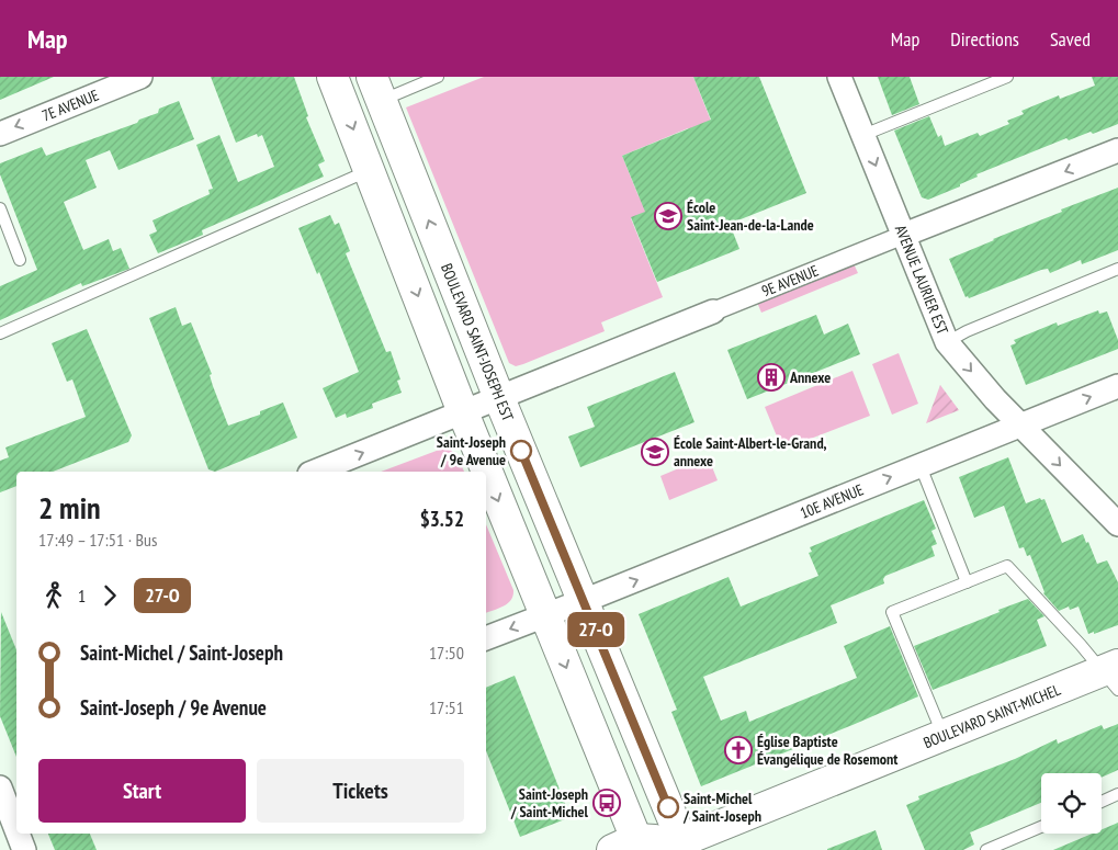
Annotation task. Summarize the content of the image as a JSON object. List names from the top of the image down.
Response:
{
  "streets": {
    "main road": ["BOULEVARD SAINT-JOSEPH EST", "BOULEVARD SAINT-MICHEL"],
    "street": [
      "7E AVENUE",
      "AVENUE LAURIER EST",
      "9E AVENUE",
      "10E AVENUE"
    ]
  },
  "crossings": [
    ["AVENUE LAURIER EST", "9E AVENUE"],
    ["AVENUE LAURIER EST", "10E AVENUE"],
    ["9E AVENUE", "BOULEVARD SAINT-JOSEPH EST"],
    ["BOULEVARD SAINT-JOSEPH EST", "10E AVENUE"],
    ["BOULEVARD SAINT-JOSEPH EST", "BOULEVARD SAINT-MICHEL"]
  ],
  "one_way": ["7E AVENUE", "AVENUE LAURIER EST"],
  "places": {
    "school or university": ["École Saint-Jean-de-la-Lande", "École Saint-Albert-le-Grand, annexe"],
    "building": ["Annexe"],
    "other": ["Saint-Joseph / 9e Avenue", "Saint-Michel / Saint-Joseph"],
    "church": ["Église Baptiste Évangélique de Rosemont"],
    "bus stop": ["Saint-Joseph / Saint-Michel"]
  },
  "lines": ["bus line 27-O"],
  "page": {
    "header": "Map",
    "nav": ["Map", "Directions", "Saved"],
    "on_map": "27-O",
    "heading": ["2 min", "17:49 – 17:51 · Bus", "$3.52"],
    "legs": ["1", "27-O"],
    "list": [
      {
        "name": "Saint-Michel / Saint-Joseph",
        "value": "17:50"
      },
      {
        "name": "Saint-Joseph / 9e Avenue",
        "value": "17:51"
      }
    ],
    "buttons": ["Start", "Tickets"]
  }
}
